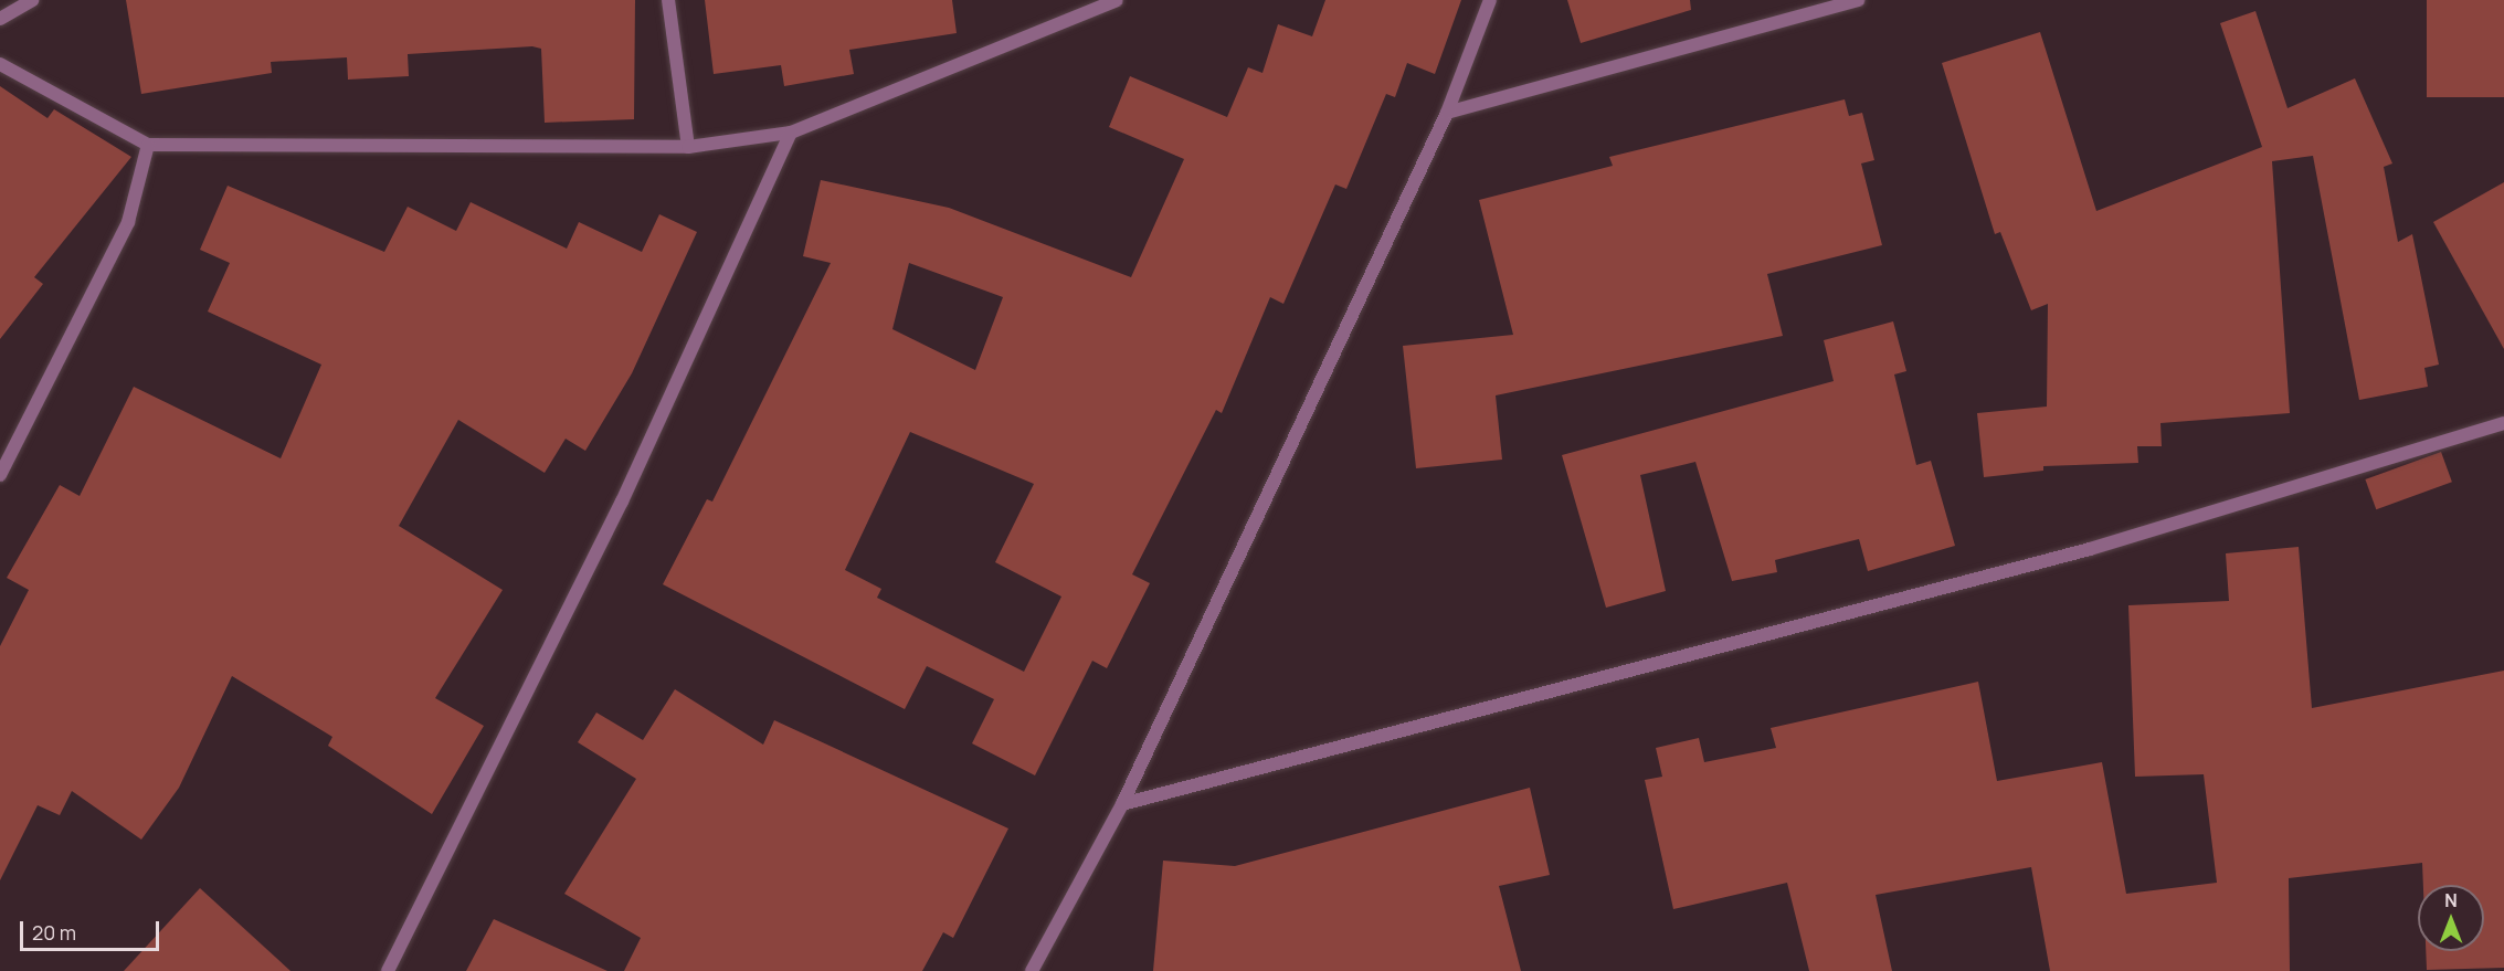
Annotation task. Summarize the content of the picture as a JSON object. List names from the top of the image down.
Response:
{
  "scale_bar": "20 m",
  "north": "top"
}
